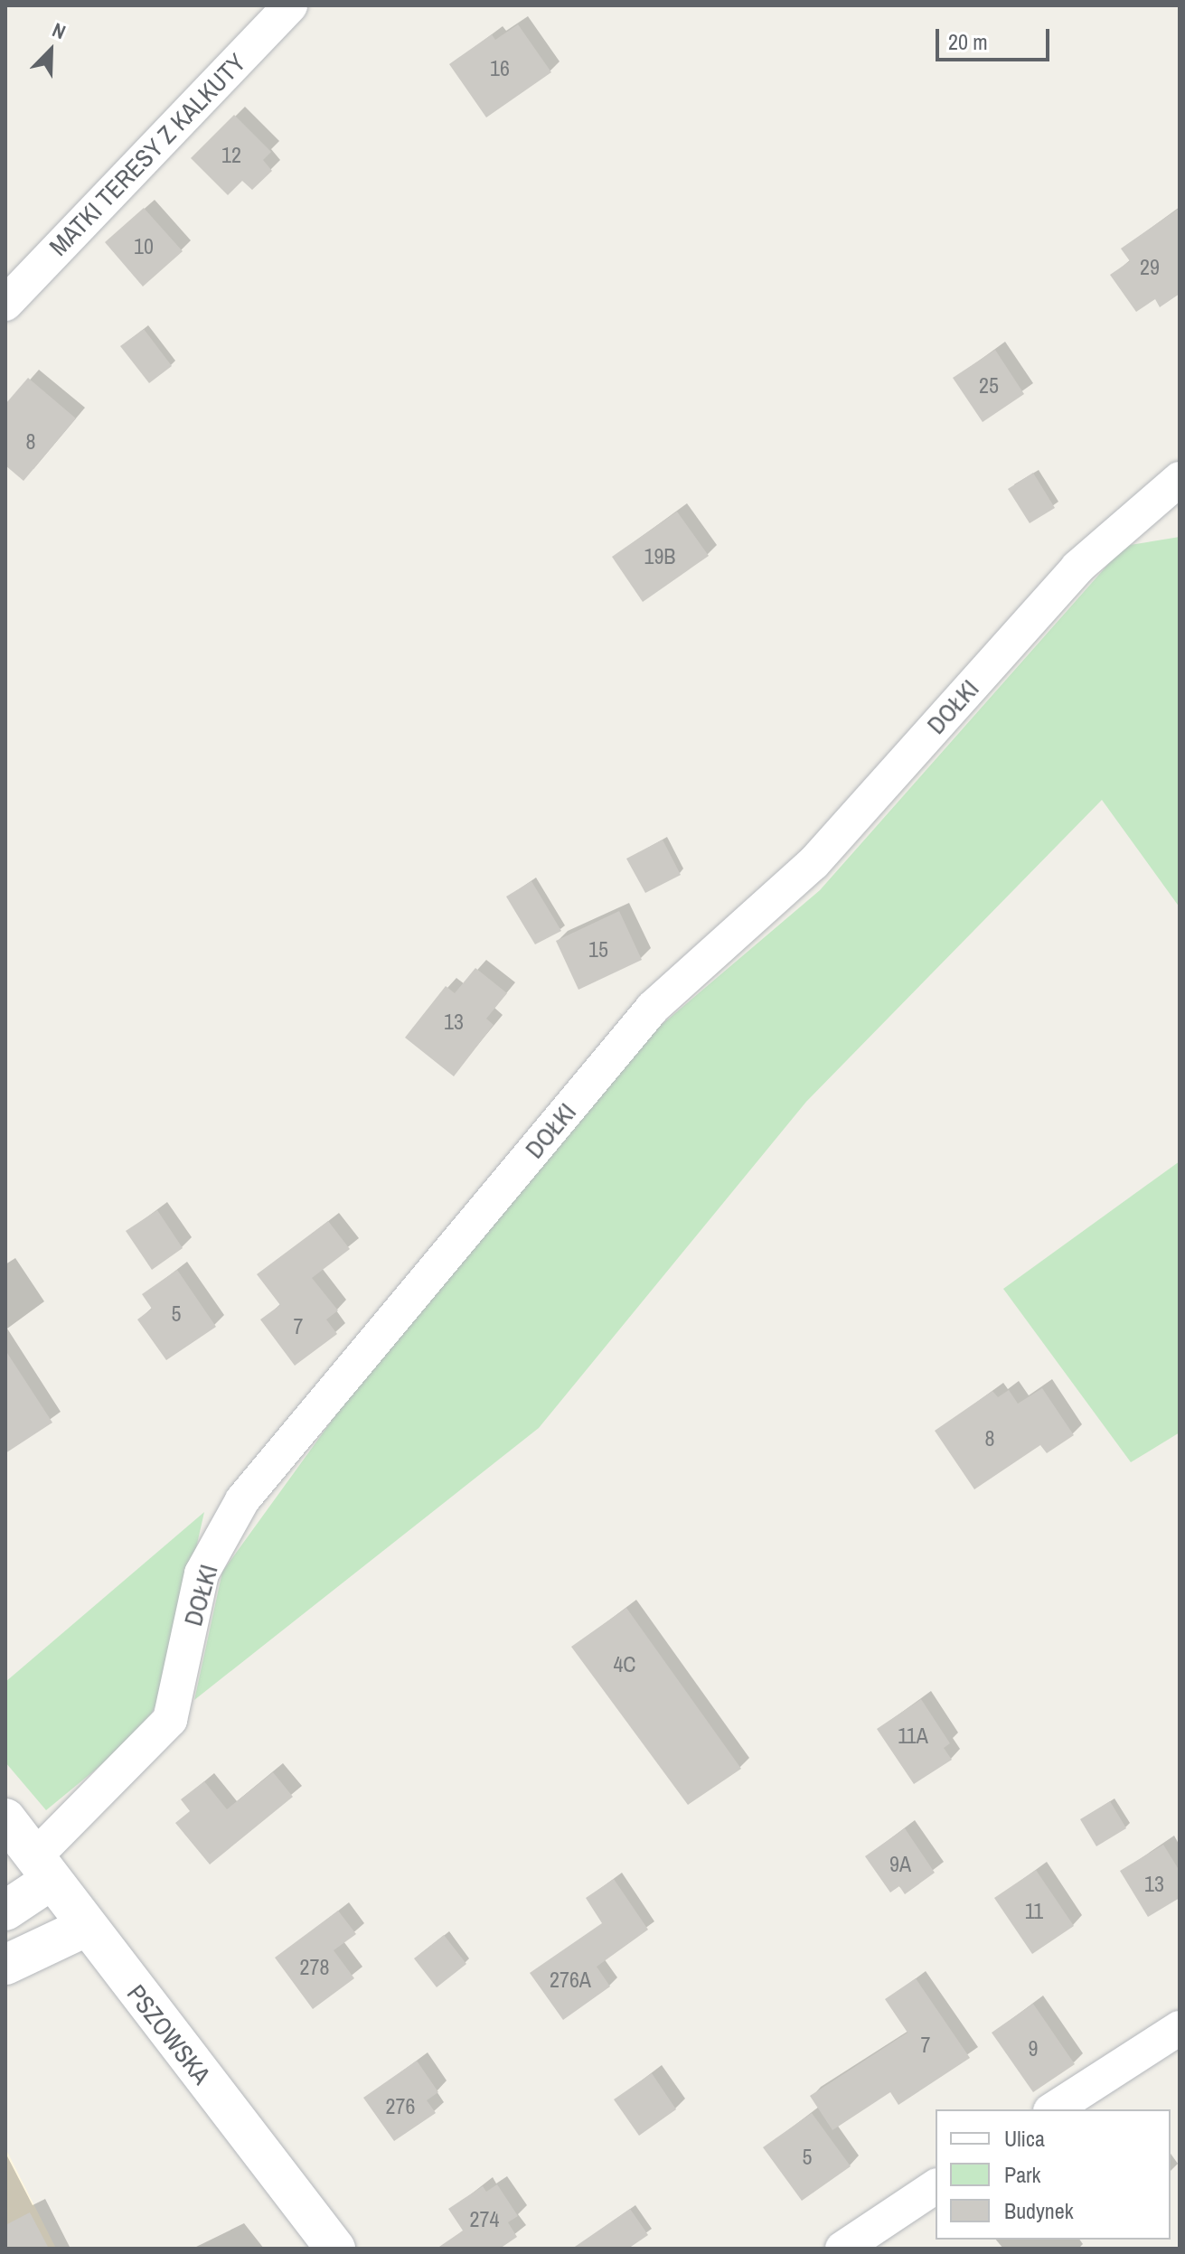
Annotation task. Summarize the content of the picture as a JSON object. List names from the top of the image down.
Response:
{
  "streets": {
    "main road": ["PSZOWSKA"],
    "street": ["MATKI TERESY Z KALKUTY", "DOŁKI"]
  },
  "crossings": [
    ["DOŁKI", "PSZOWSKA"]
  ],
  "house_numbers": [
    "16",
    "12",
    "10",
    "29",
    "25",
    "8",
    "19B",
    "15",
    "13",
    "5",
    "7",
    "8",
    "4C",
    "11A",
    "9A",
    "13",
    "11",
    "278",
    "276A",
    "7",
    "9",
    "276",
    "5",
    "274"
  ],
  "legend": ["Ulica", "Park", "Budynek"],
  "scale_bar": "20 m",
  "north": "top right"
}
